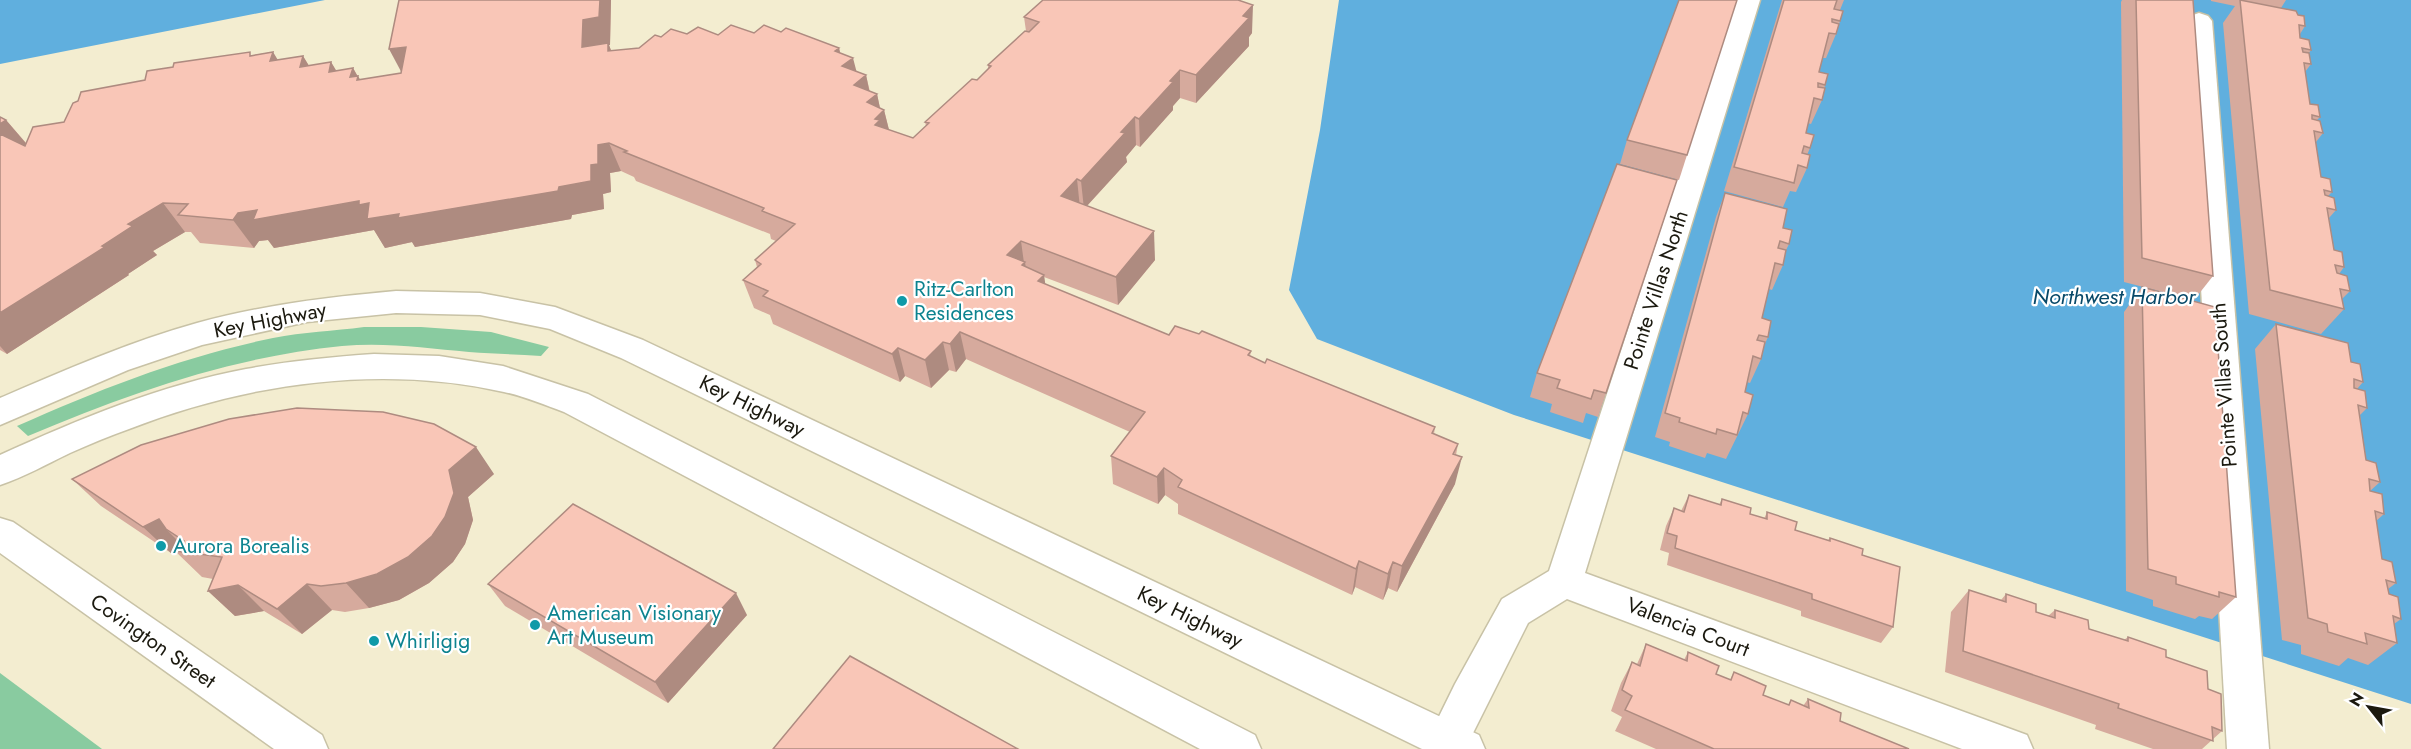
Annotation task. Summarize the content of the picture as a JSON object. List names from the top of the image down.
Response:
{
  "streets": {
    "street": [
      "Pointe Villas North",
      "Key Highway",
      "Pointe Villas South",
      "Valencia Court",
      "Covington Street"
    ]
  },
  "crossings": [
    ["Pointe Villas North", "Valencia Court"]
  ],
  "water": ["Northwest Harbor"],
  "places": [
    "Ritz-Carlton Residences",
    "Aurora Borealis",
    "American Visionary Art Museum",
    "Whirligig"
  ],
  "north": "top left"
}
